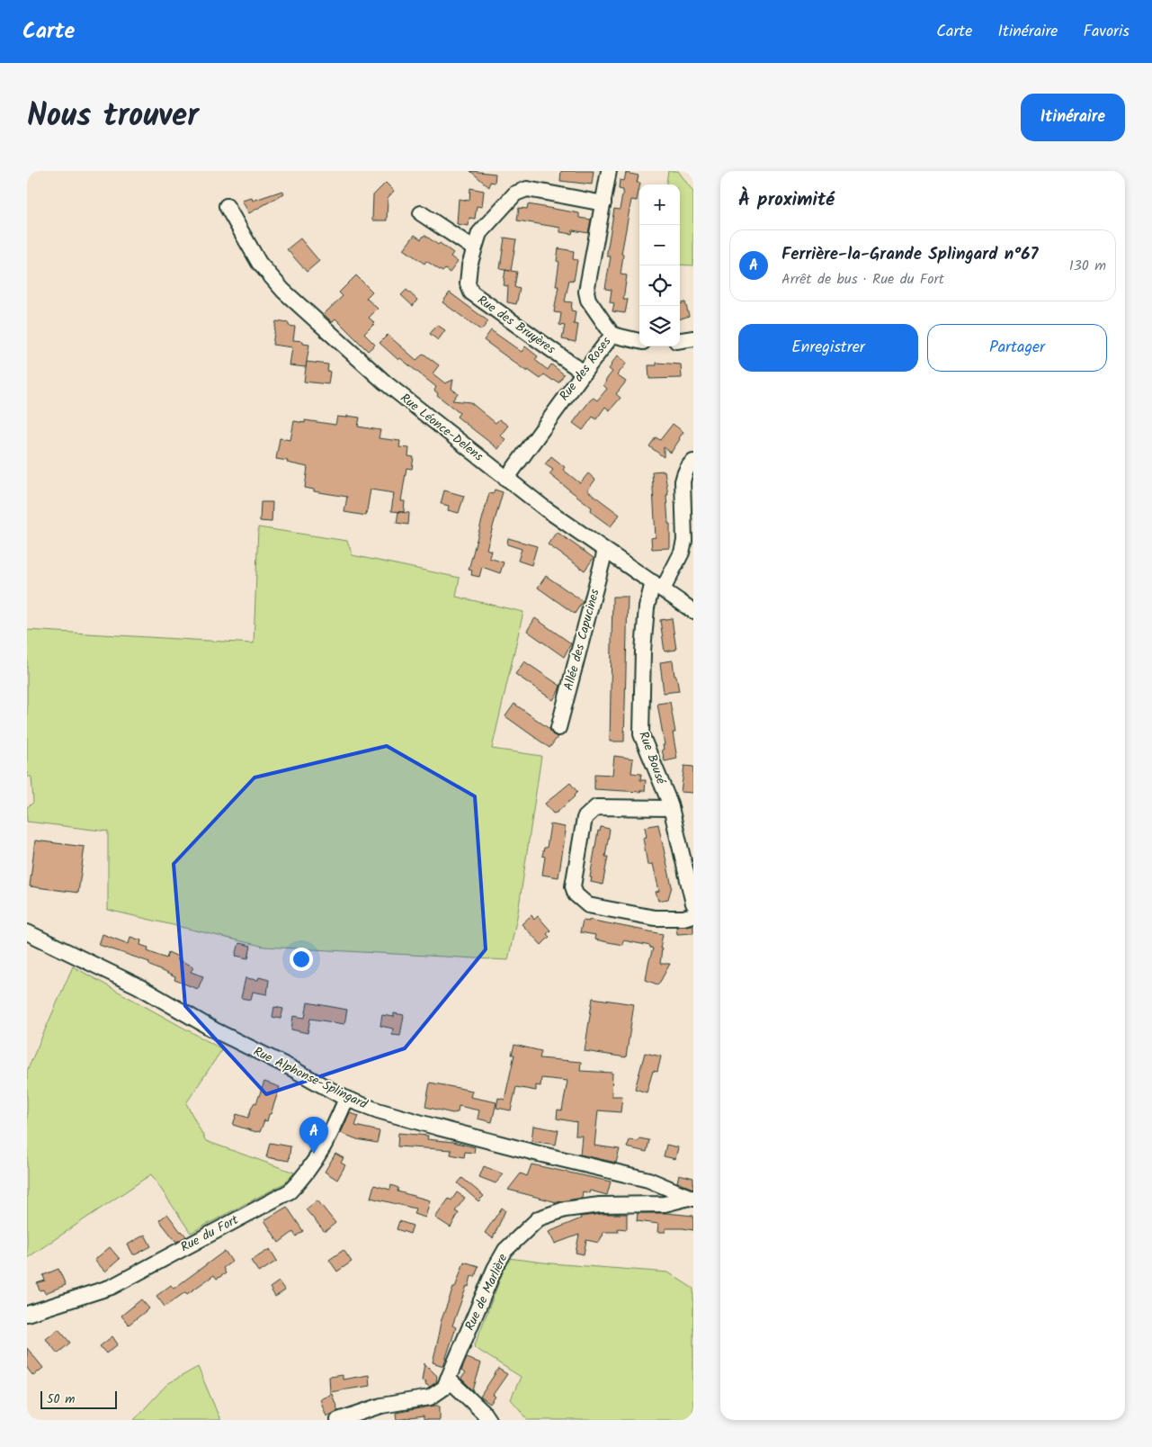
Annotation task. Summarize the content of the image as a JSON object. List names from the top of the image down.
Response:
{
  "streets": {
    "street": [
      "Rue des Bruyères",
      "Rue des Roses",
      "Rue Léonce-Delens",
      "Allée des Capucines",
      "Rue Bousé",
      "Rue Alphonse-Splingard",
      "Rue du Fort",
      "Rue de Marlière"
    ]
  },
  "crossings": [
    ["Rue des Bruyères", "Rue des Roses"],
    ["Rue des Roses", "Rue Léonce-Delens"],
    ["Rue Léonce-Delens", "Allée des Capucines"],
    ["Rue Léonce-Delens", "Rue Bousé"],
    ["Rue Alphonse-Splingard", "Rue du Fort"],
    ["Rue Alphonse-Splingard", "Rue de Marlière"]
  ],
  "scale_bar": "50 m",
  "page": {
    "header": "Carte",
    "nav": ["Carte", "Itinéraire", "Favoris"],
    "title": "Nous trouver",
    "buttons": [
      "Itinéraire",
      ["Enregistrer", "Partager"]
    ],
    "heading": "À proximité",
    "map_buttons": ["+", "−"],
    "list": [
      {
        "mark": "A",
        "name": "Ferrière-la-Grande Splingard n°67",
        "note": "Arrêt de bus · Rue du Fort",
        "value": "130 m"
      }
    ],
    "pins": "A",
    "scale": "50 m"
  }
}
